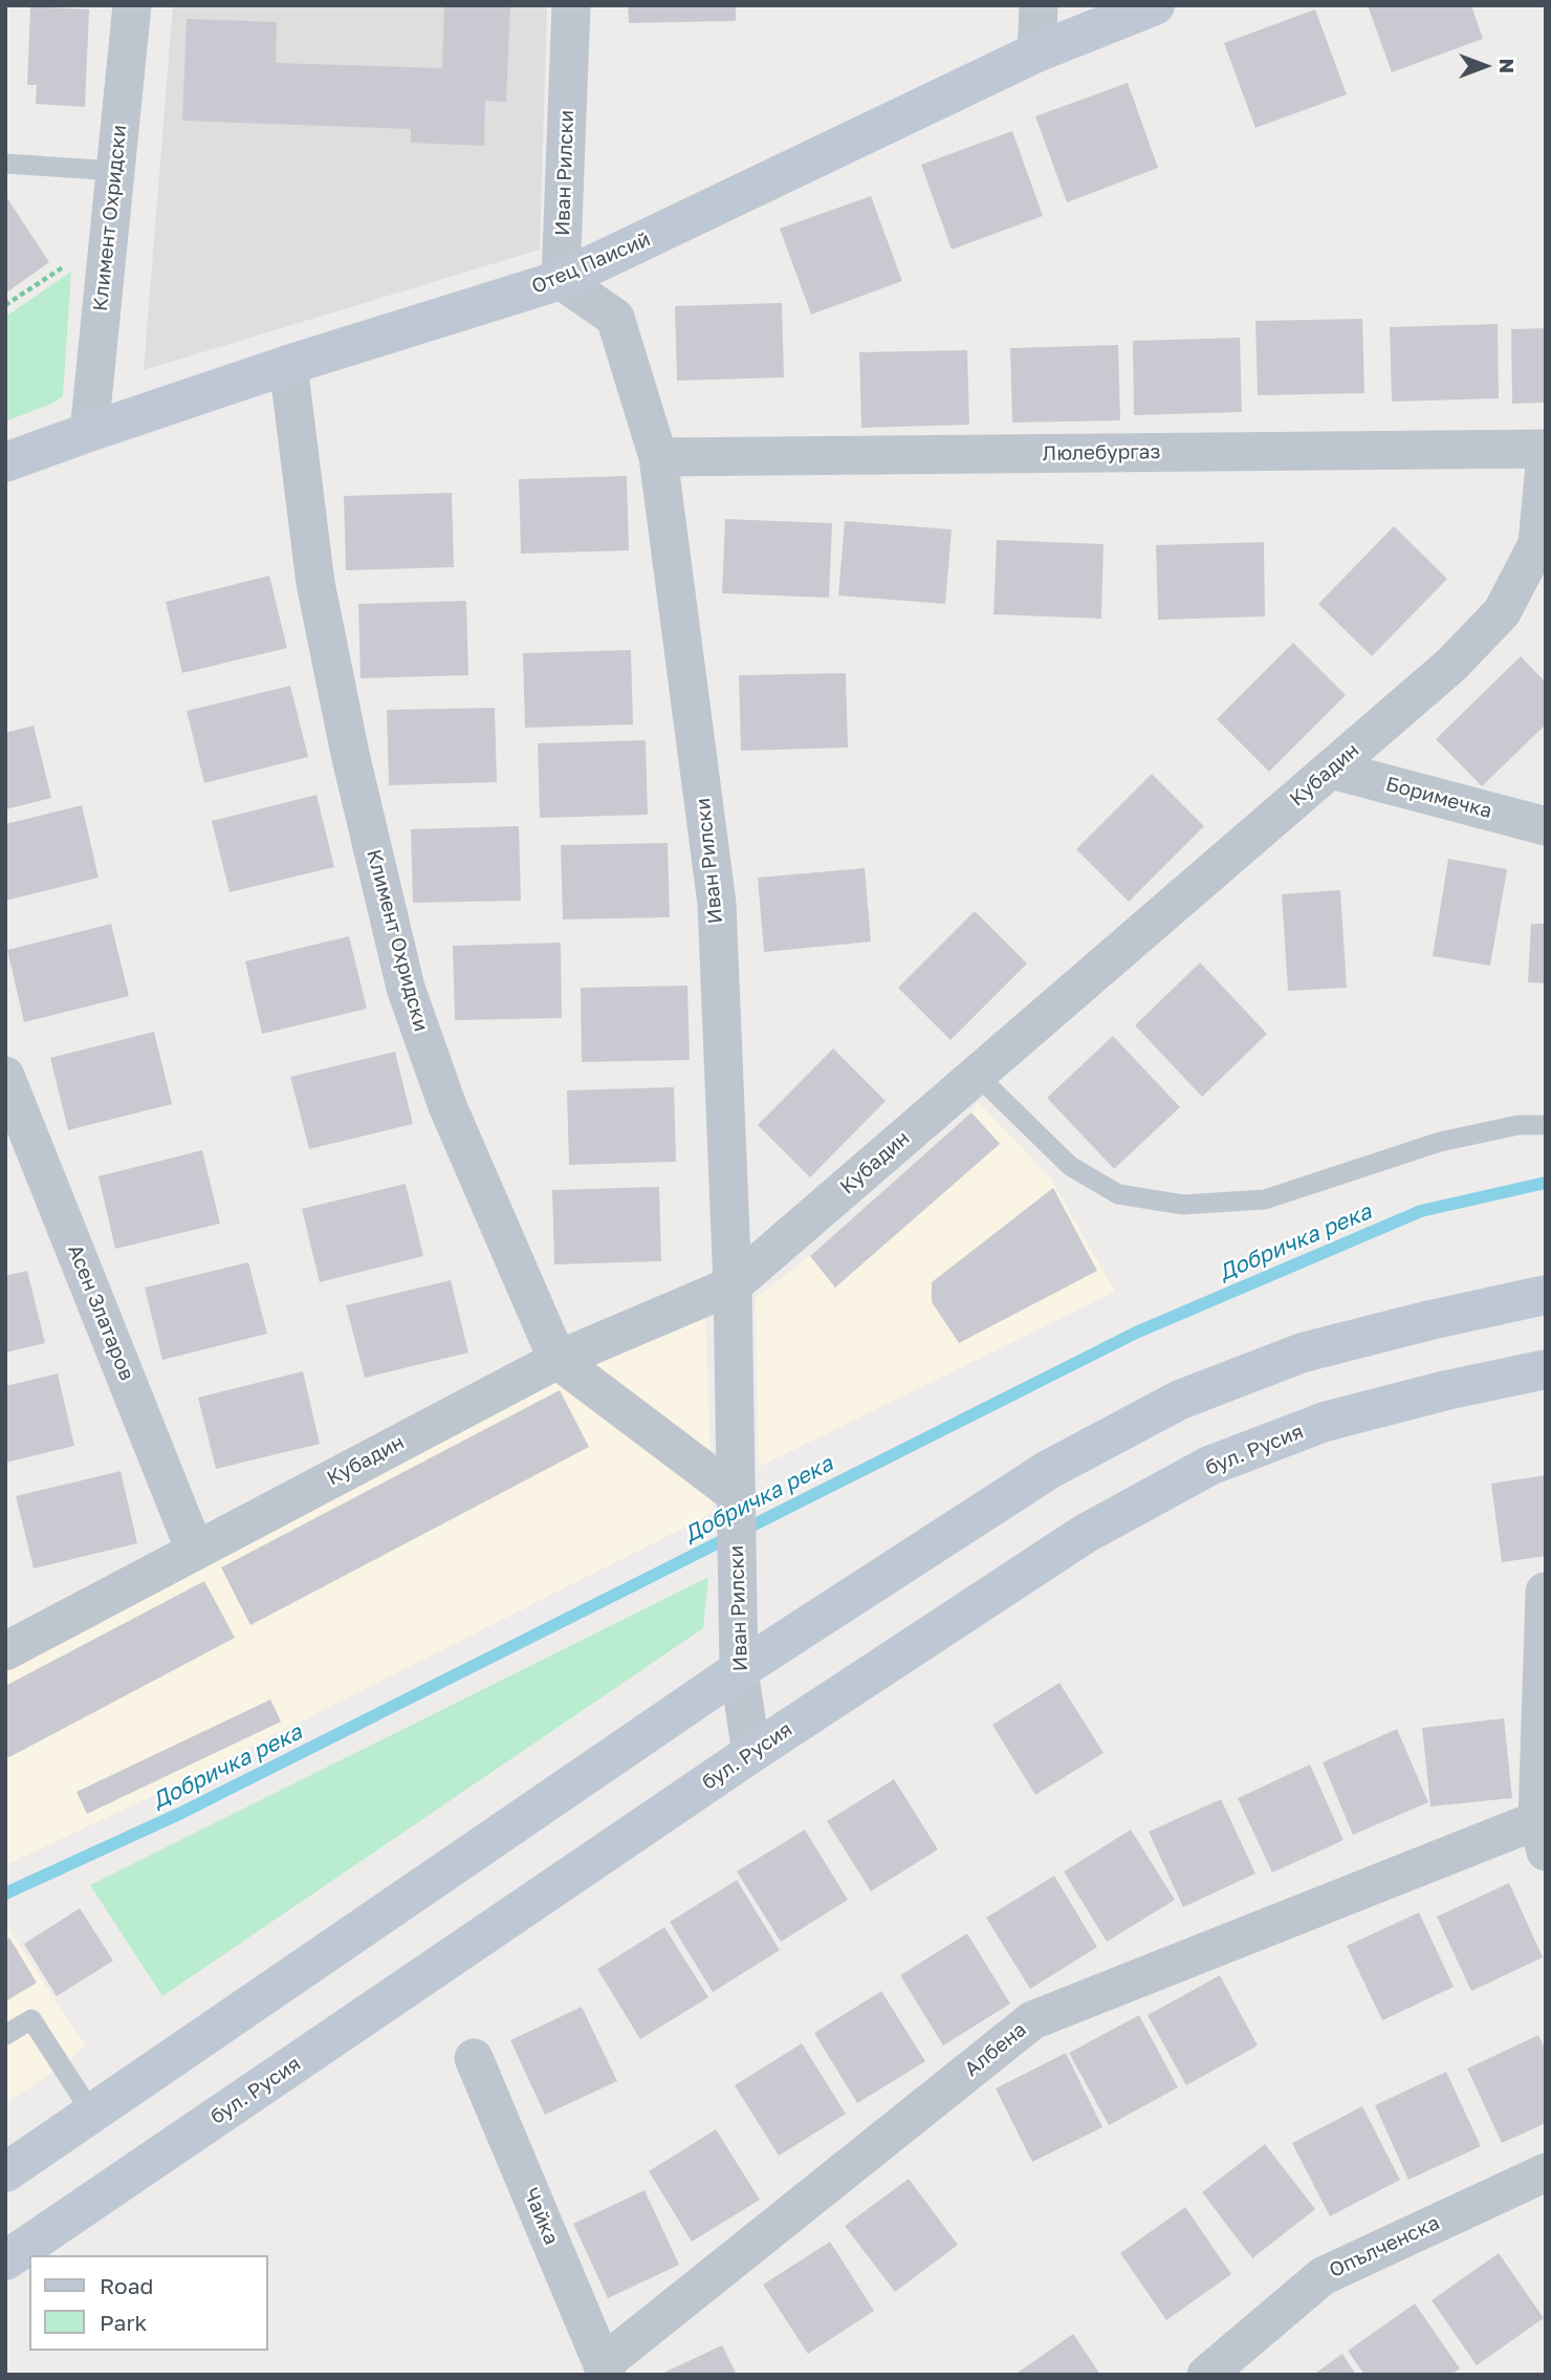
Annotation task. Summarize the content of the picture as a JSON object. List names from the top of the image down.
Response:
{
  "streets": {
    "main road": ["Отец Паисий", "бул. Русия"],
    "street": [
      "Иван Рилски",
      "Климент Охридски",
      "Люлебургаз",
      "Кубадин",
      "Боримечка",
      "Асен Златаров",
      "Албена",
      "Чайка",
      "Опълченска"
    ]
  },
  "crossings": [
    ["Иван Рилски", "Климент Охридски"],
    ["Иван Рилски", "Отец Паисий"],
    ["Иван Рилски", "Люлебургаз"],
    ["Иван Рилски", "Кубадин"],
    ["Иван Рилски", "бул. Русия"],
    ["Климент Охридски", "Отец Паисий"],
    ["Климент Охридски", "Кубадин"],
    ["Люлебургаз", "Кубадин"],
    ["Кубадин", "Боримечка"],
    ["Кубадин", "Асен Златаров"],
    ["Албена", "Чайка"]
  ],
  "water": ["Добричка река"],
  "legend": ["Road", "Park"],
  "north": "right"
}
